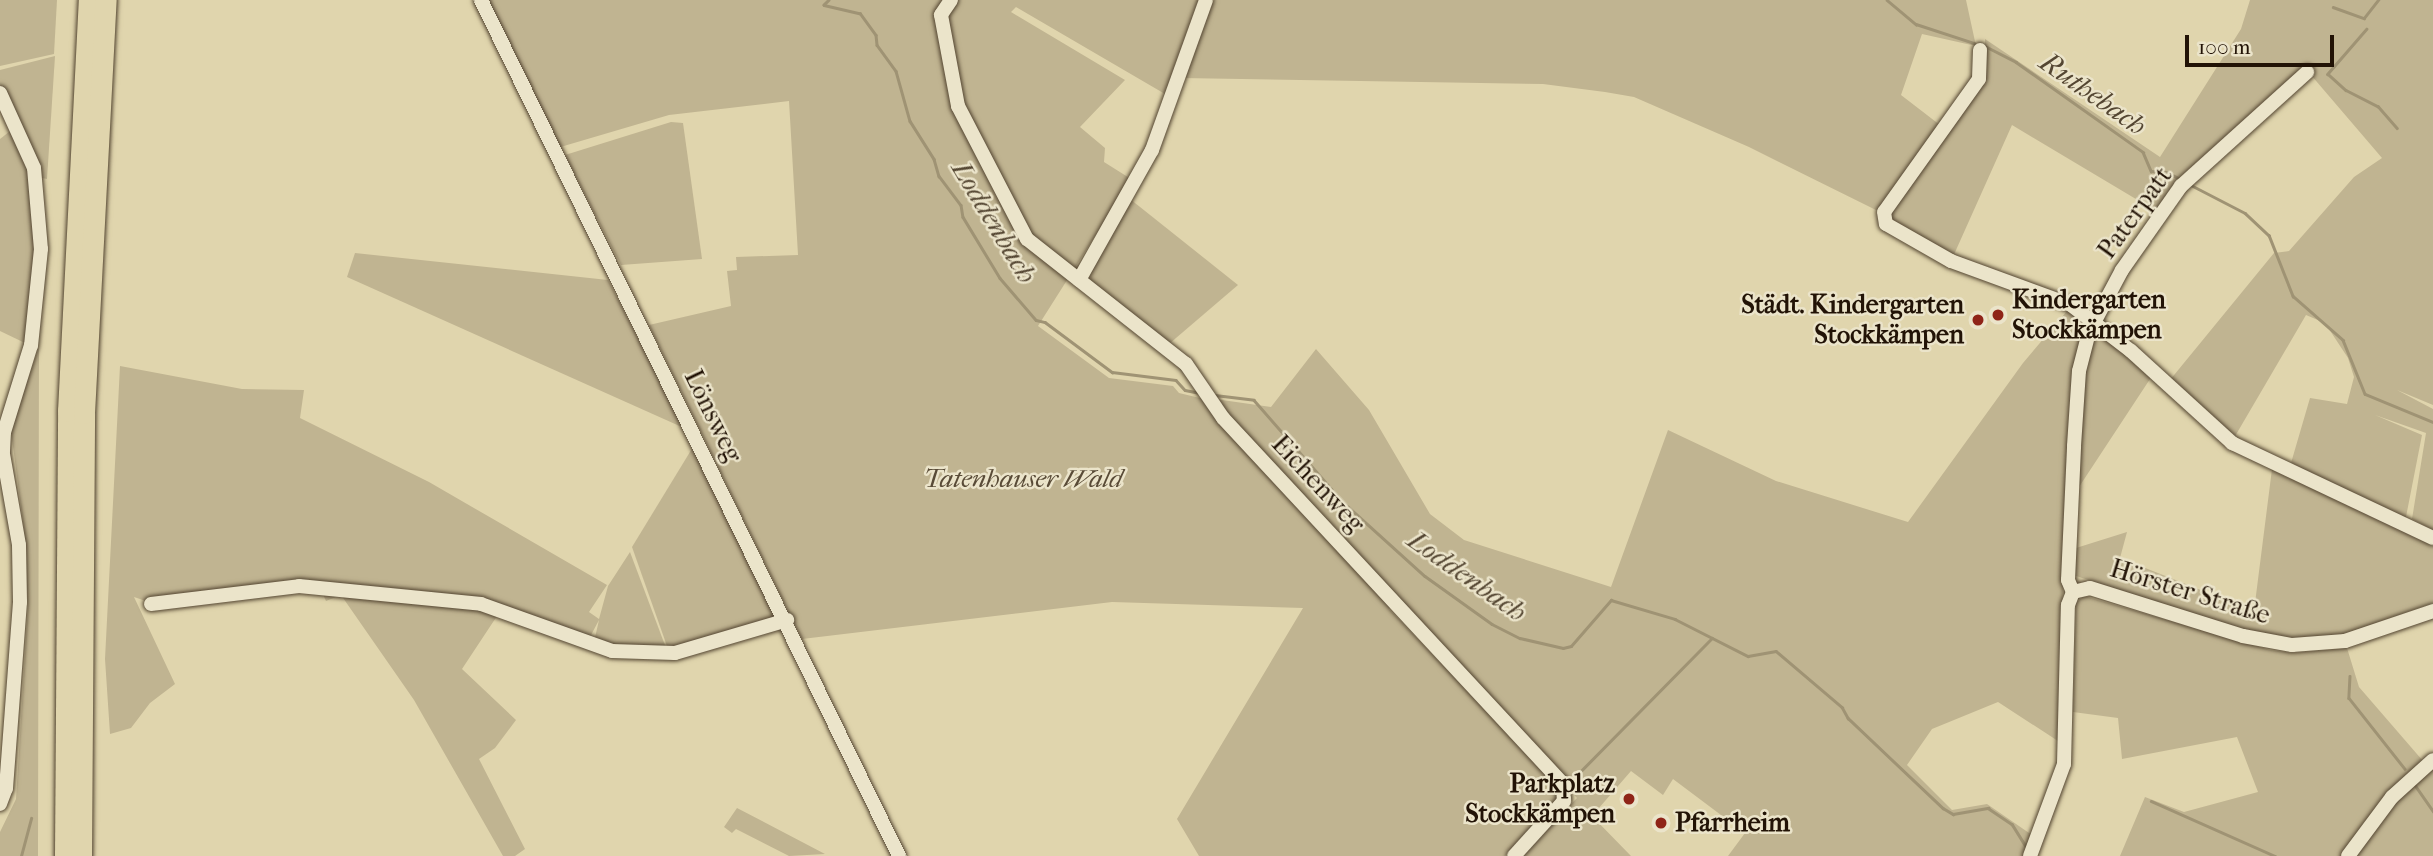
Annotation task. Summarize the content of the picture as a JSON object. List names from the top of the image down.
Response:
{
  "streets": {
    "street": [
      "Paterpatt",
      "Lönsweg",
      "Eichenweg",
      "Hörster Straße"
    ]
  },
  "crossings": [
    ["Paterpatt", "Hörster Straße"]
  ],
  "water": ["Ruthebach", "Loddenbach"],
  "parks": ["Tatenhauser Wald"],
  "places": [
    "Kindergarten Stockkämpen",
    "Städt. Kindergarten Stockkämpen",
    "Parkplatz Stockkämpen",
    "Pfarrheim"
  ],
  "scale_bar": "100 m"
}
